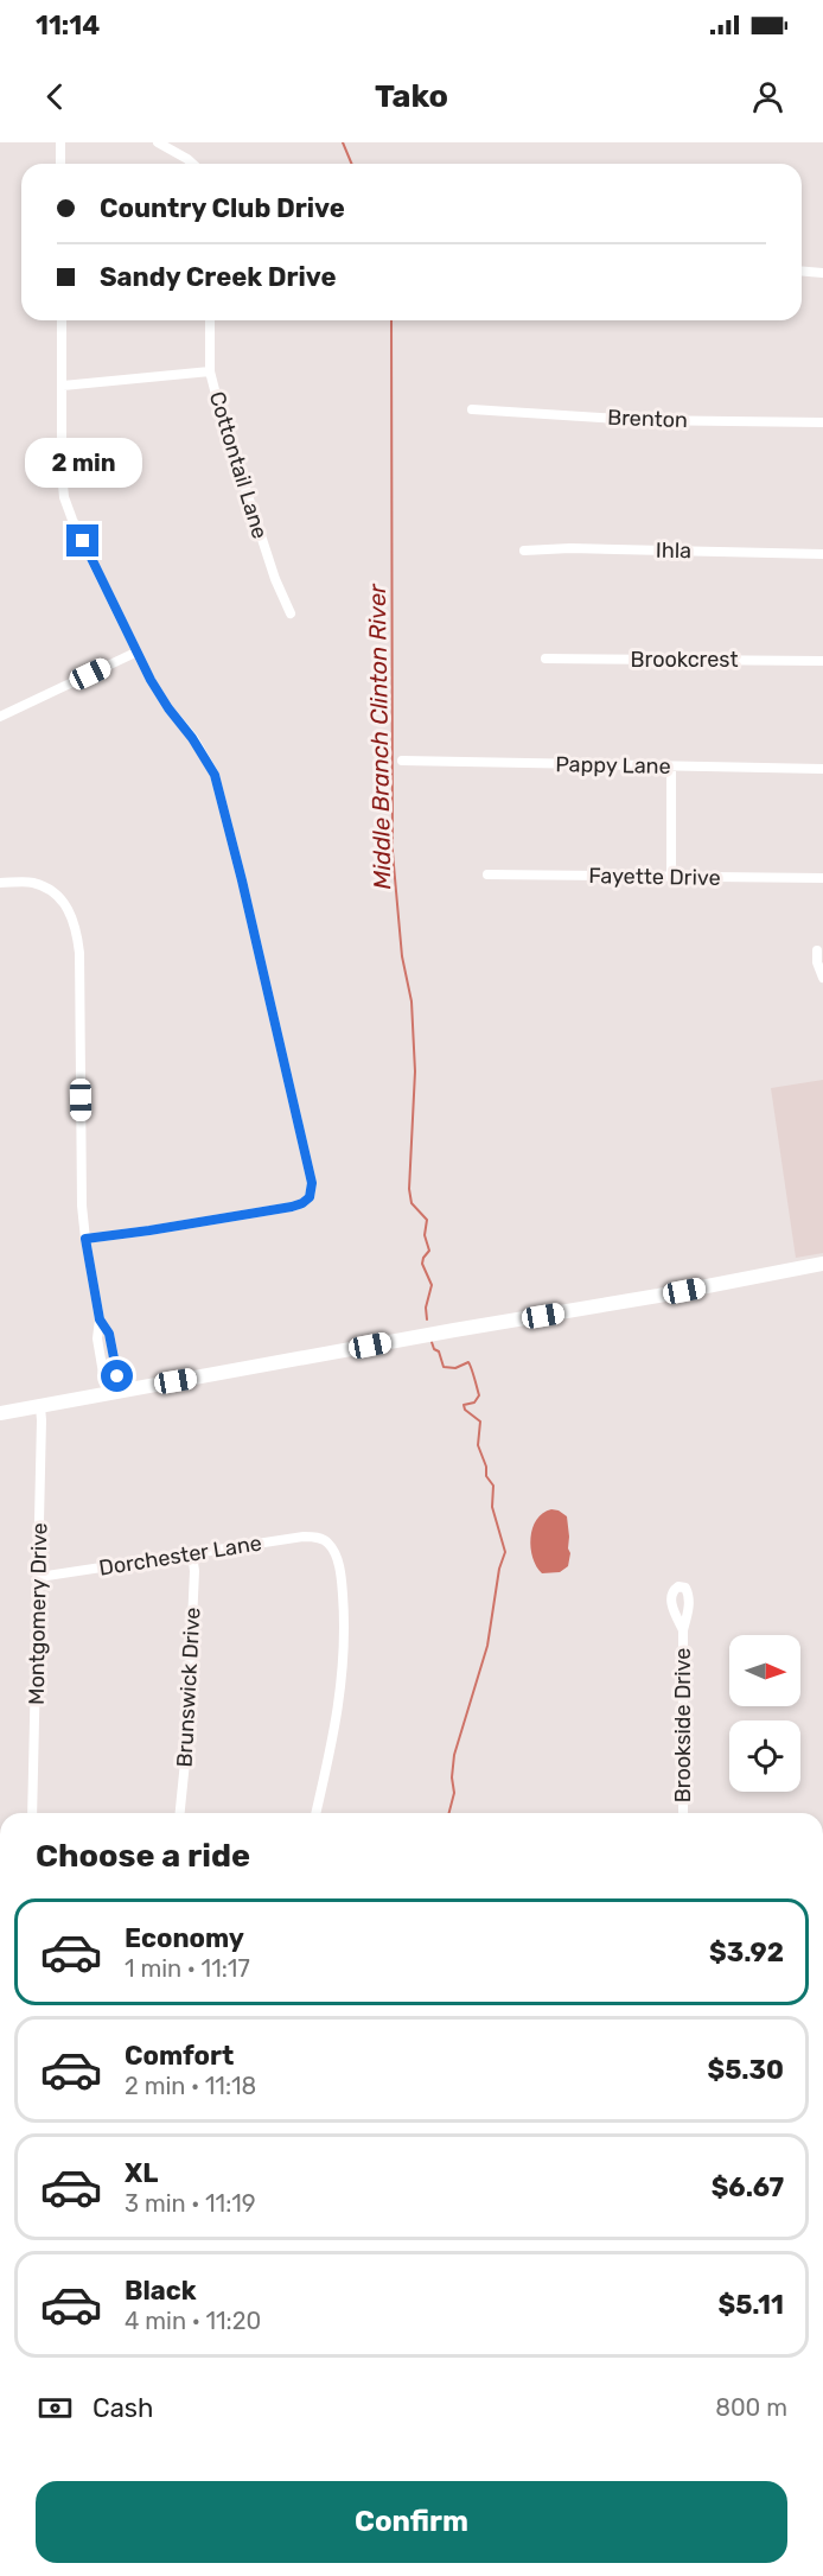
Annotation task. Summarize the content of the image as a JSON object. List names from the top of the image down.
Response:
{
  "streets": {
    "street": [
      "Brenton",
      "Cottontail Lane",
      "Ihla",
      "Brookcrest",
      "Pappy Lane",
      "Fayette Drive",
      "Dorchester Lane",
      "Montgomery Drive",
      "Brunswick Drive",
      "Brookside Drive"
    ]
  },
  "crossings": [
    ["Dorchester Lane", "Montgomery Drive"],
    ["Dorchester Lane", "Brunswick Drive"]
  ],
  "water": ["Middle Branch Clinton River"],
  "north": "right",
  "page": {
    "status": "11:14",
    "header": "Tako",
    "banner": ["Country Club Drive", "Sandy Creek Drive"],
    "bubble": "2 min",
    "heading": "Choose a ride",
    "list": [
      {
        "name": "Economy",
        "note": "1 min · 11:17",
        "value": "$3.92"
      },
      {
        "name": "Comfort",
        "note": "2 min · 11:18",
        "value": "$5.30"
      },
      {
        "name": "XL",
        "note": "3 min · 11:19",
        "value": "$6.67"
      },
      {
        "name": "Black",
        "note": "4 min · 11:20",
        "value": "$5.11"
      }
    ],
    "pay": ["Cash", "800 m"],
    "buttons": "Confirm"
  }
}
